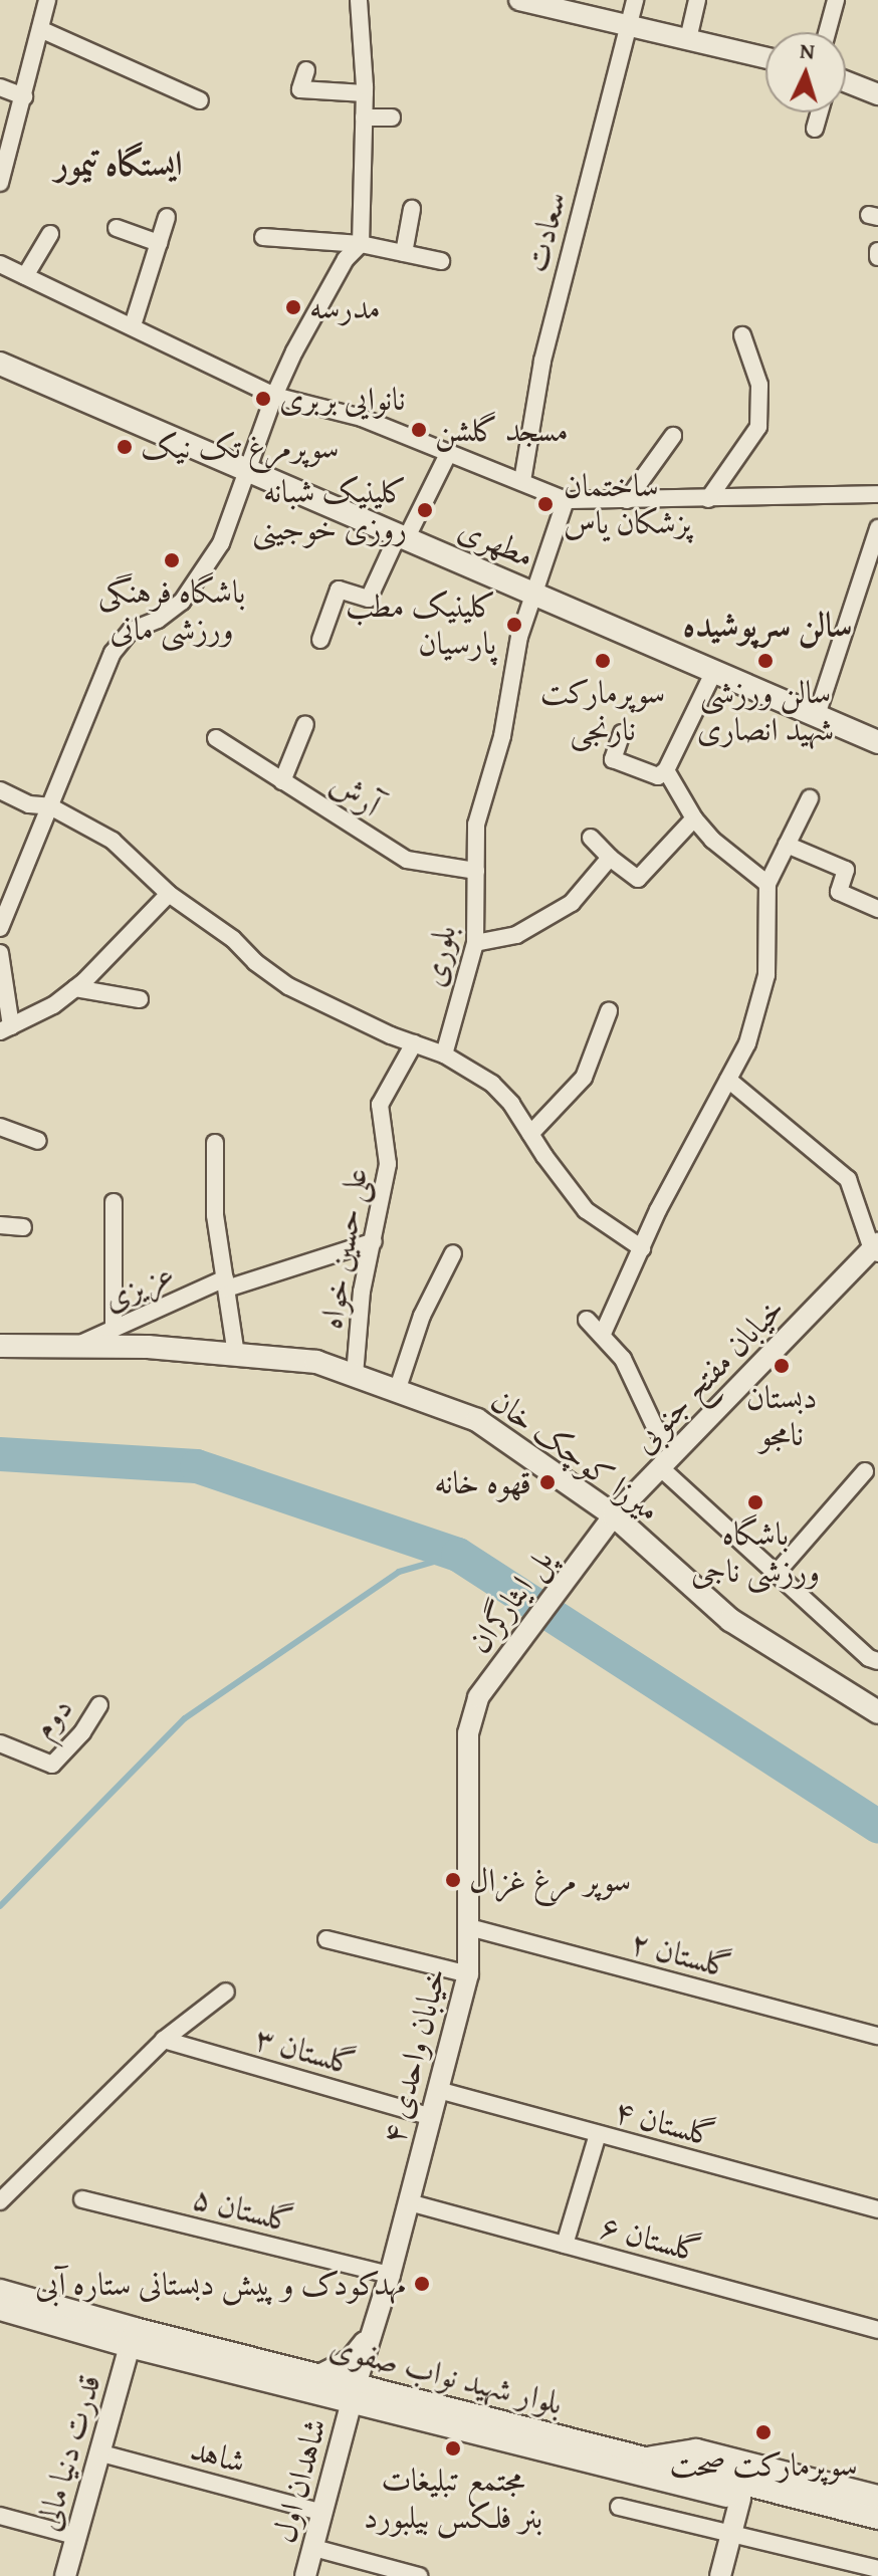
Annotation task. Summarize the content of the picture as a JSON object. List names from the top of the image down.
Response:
{
  "streets": {
    "main road": ["مطهری", "میرزا کوچک خان", "بلوار شهید نواب صفوی"],
    "street": [
      "سعادت",
      "آرش",
      "بلوری",
      "علی حسین خواه",
      "عزیزی",
      "خیابان مفتح جنوبی",
      "پل ایثارگران",
      "دوم",
      "گلستان ۲",
      "گلستان ۳",
      "خیابان واحدی ۴",
      "گلستان ۴",
      "گلستان ۵",
      "گلستان ۶",
      "قدرت دنیا مالی",
      "شاهد",
      "شاهدان اول"
    ]
  },
  "crossings": [
    ["مطهری", "بلوری"],
    ["آرش", "بلوری"],
    ["علی حسین خواه", "عزیزی"],
    ["علی حسین خواه", "میرزا کوچک خان"],
    ["عزیزی", "میرزا کوچک خان"],
    ["خیابان مفتح جنوبی", "میرزا کوچک خان"],
    ["خیابان مفتح جنوبی", "پل ایثارگران"],
    ["پل ایثارگران", "خیابان واحدی ۴"],
    ["گلستان ۲", "خیابان واحدی ۴"],
    ["گلستان ۳", "خیابان واحدی ۴"],
    ["خیابان واحدی ۴", "گلستان ۴"],
    ["خیابان واحدی ۴", "گلستان ۵"],
    ["خیابان واحدی ۴", "گلستان ۶"],
    ["خیابان واحدی ۴", "بلوار شهید نواب صفوی"],
    ["خیابان واحدی ۴", "شاهدان اول"],
    ["بلوار شهید نواب صفوی", "قدرت دنیا مالی"],
    ["بلوار شهید نواب صفوی", "شاهدان اول"],
    ["قدرت دنیا مالی", "شاهد"],
    ["شاهد", "شاهدان اول"]
  ],
  "districts": ["ایستگاه تیمور", "سالن سرپوشیده"],
  "places": [
    "مدرسه",
    "نانوایی بربری",
    "مسجد گلشن",
    "سوپرمرغ تک نیک",
    "ساختمان پزشکان یاس",
    "کلینیک شبانه روزی خوجینی",
    "باشگاه فرهنگی ورزشی مانی",
    "کلینیک مطب پارسیان",
    "سوپرمارکت نارنجی",
    "سالن ورزشی شهید انصاری",
    "دبستان نامجو",
    "قهوه خانه",
    "باشگاه ورزشی ناجی",
    "سوپر مرغ غزال",
    "مهدکودک و پیش دبستانی ستاره آبی",
    "سوپرمارکت صحت",
    "مجتمع تبلیغات بنر فلکس بیلبورد"
  ],
  "north": "top"
}
